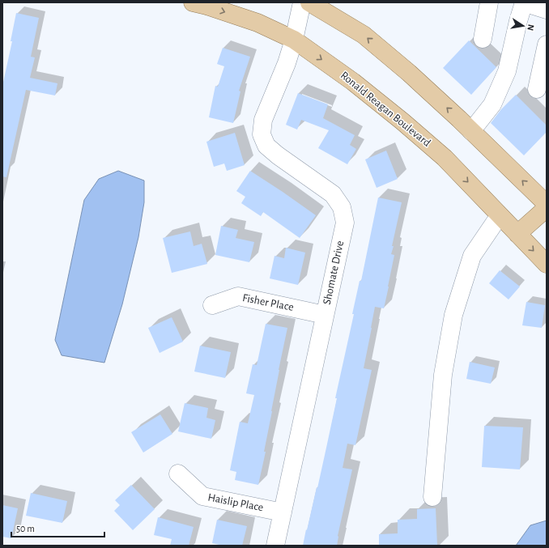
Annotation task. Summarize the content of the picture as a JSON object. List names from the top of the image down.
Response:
{
  "streets": {
    "main road": ["Ronald Reagan Boulevard"],
    "street": ["Shomate Drive", "Fisher Place", "Haislip Place"]
  },
  "crossings": [
    ["Ronald Reagan Boulevard", "Shomate Drive"],
    ["Shomate Drive", "Fisher Place"],
    ["Shomate Drive", "Haislip Place"]
  ],
  "scale_bar": "50 m",
  "north": "right"
}
